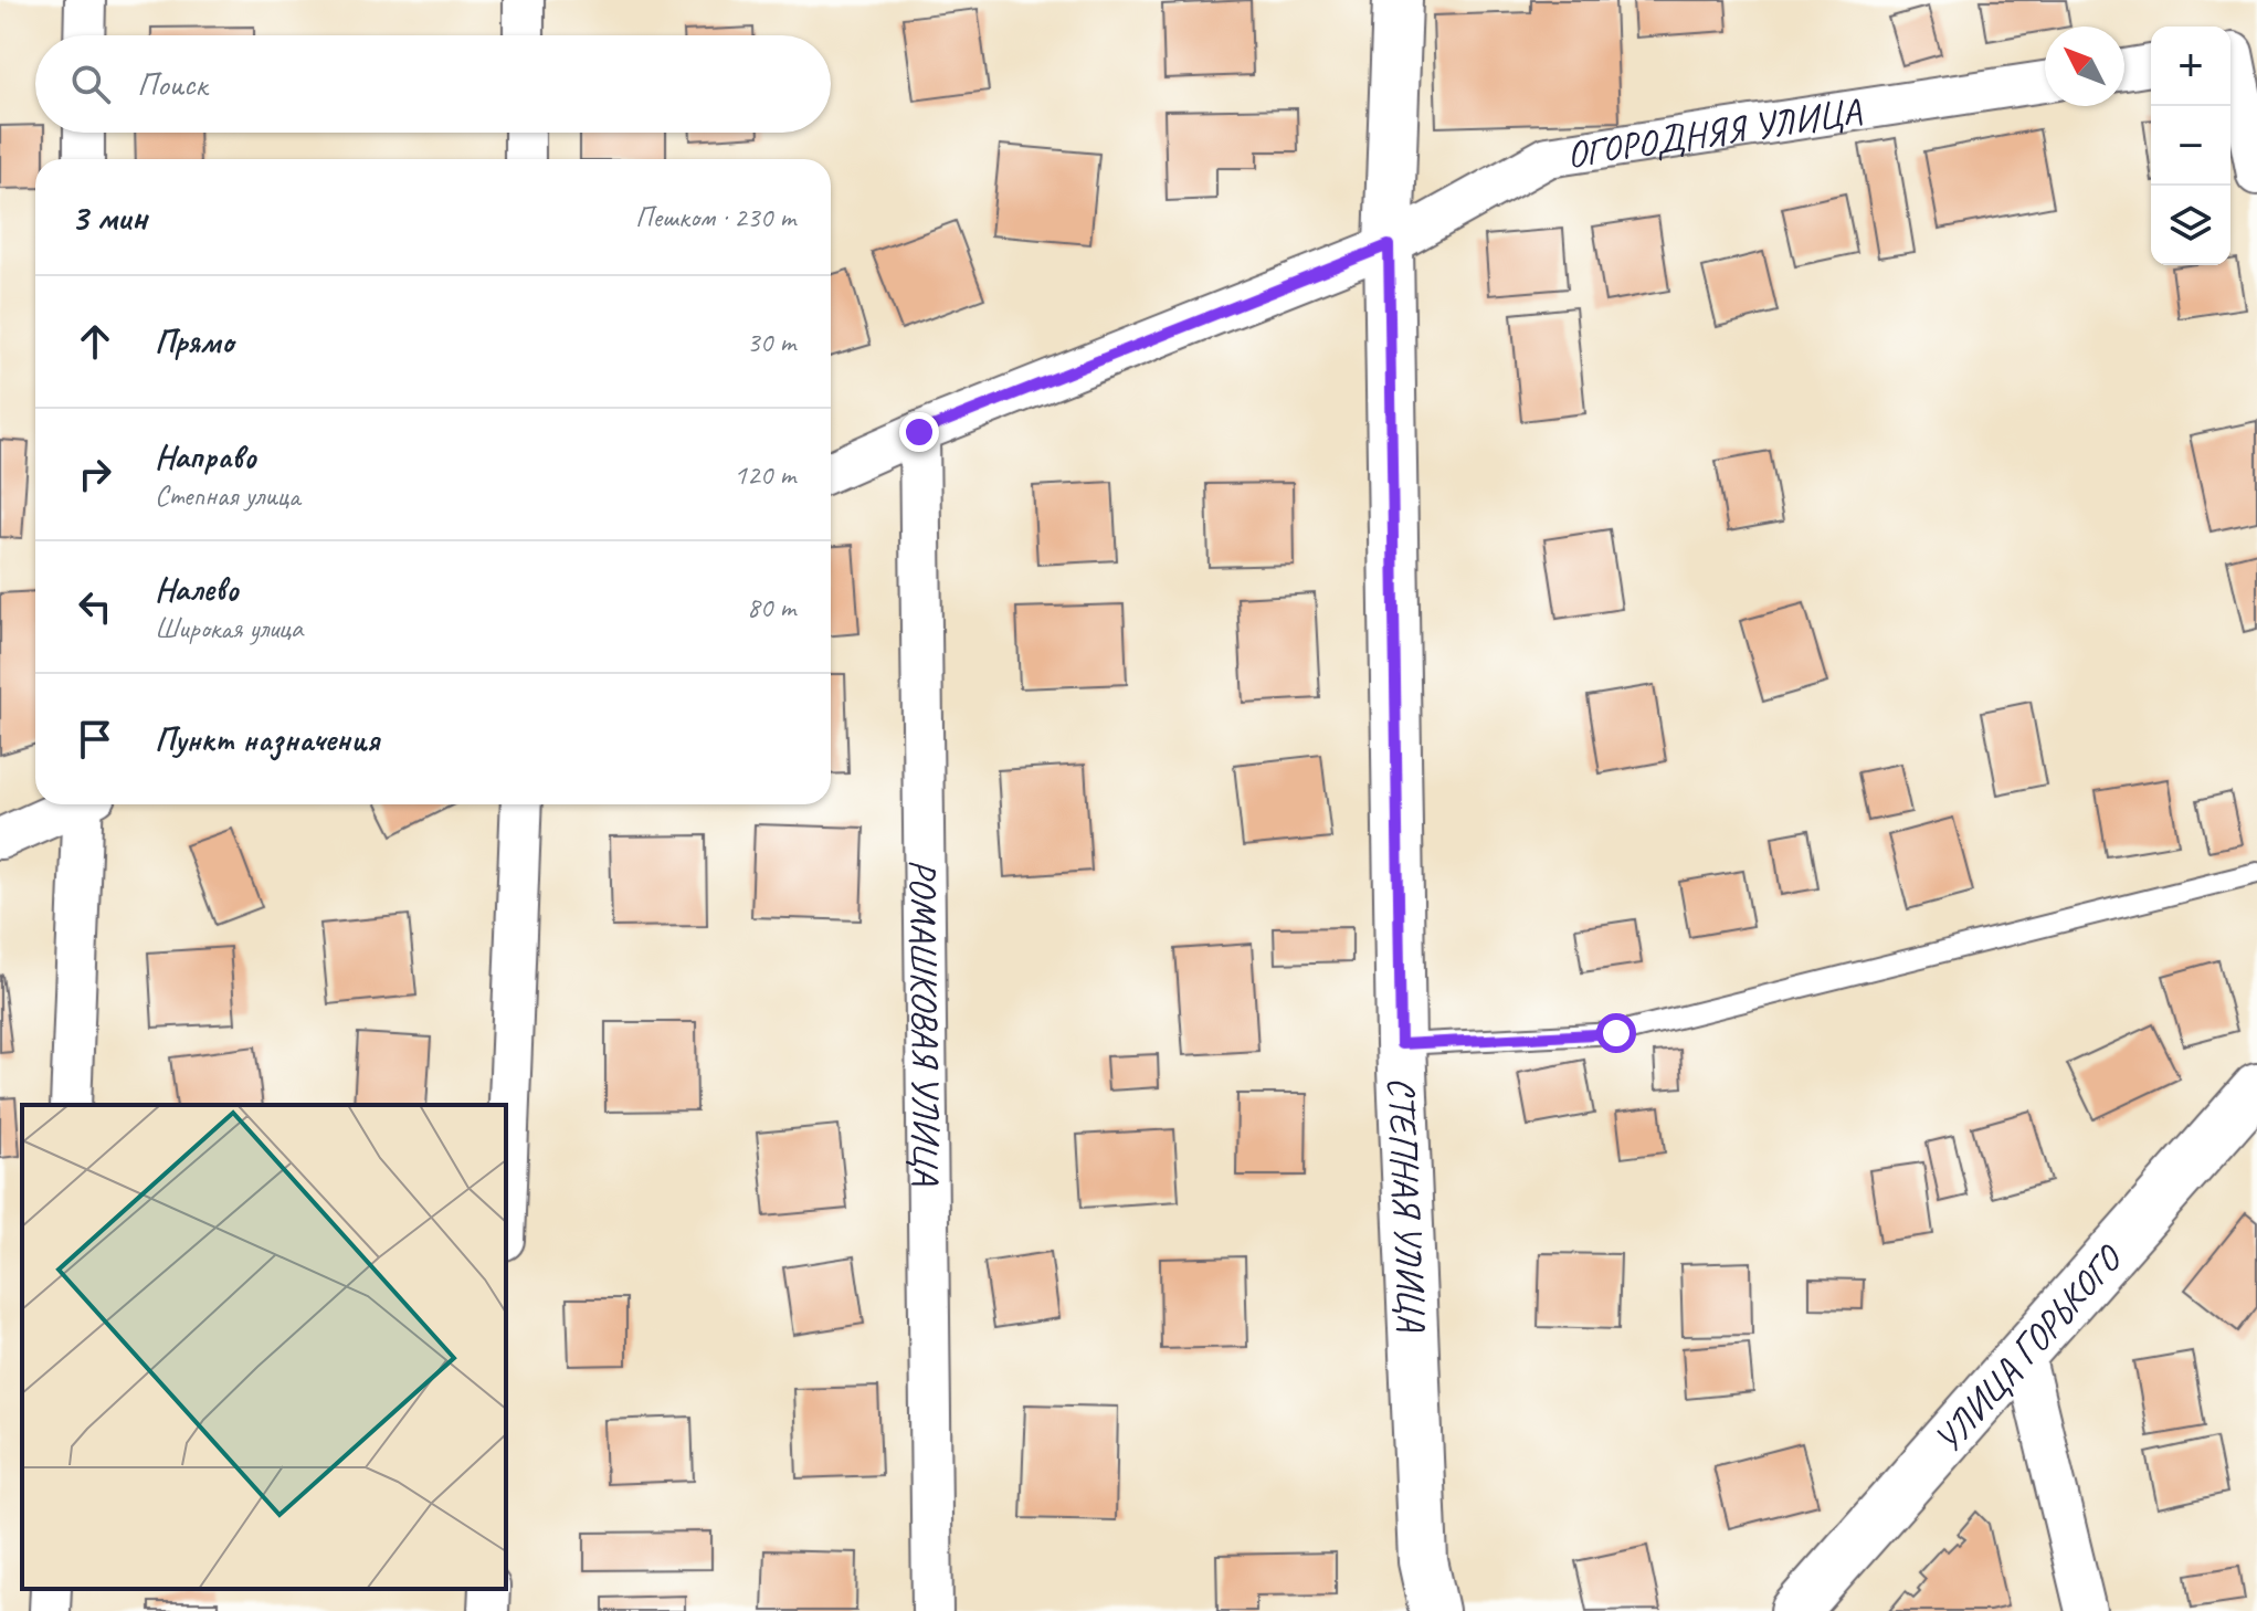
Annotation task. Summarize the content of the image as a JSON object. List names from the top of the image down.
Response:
{
  "streets": {
    "street": [
      "ОГОРОДНЯЯ УЛИЦА",
      "РОМАШКОВАЯ УЛИЦА",
      "СТЕПНАЯ УЛИЦА",
      "УЛИЦА ГОРЬКОГО"
    ]
  },
  "crossings": [
    ["ОГОРОДНЯЯ УЛИЦА", "РОМАШКОВАЯ УЛИЦА"],
    ["ОГОРОДНЯЯ УЛИЦА", "СТЕПНАЯ УЛИЦА"]
  ],
  "north": "top left",
  "page": {
    "map_buttons": ["+", "−"],
    "search": "Поиск",
    "heading": ["3 мин", "Пешком · 230 m"],
    "list": [
      ["Прямо", "30 m"],
      ["Направо", "Степная улица", "120 m"],
      ["Налево", "Широкая улица", "80 m"],
      "Пункт назначения"
    ]
  }
}
